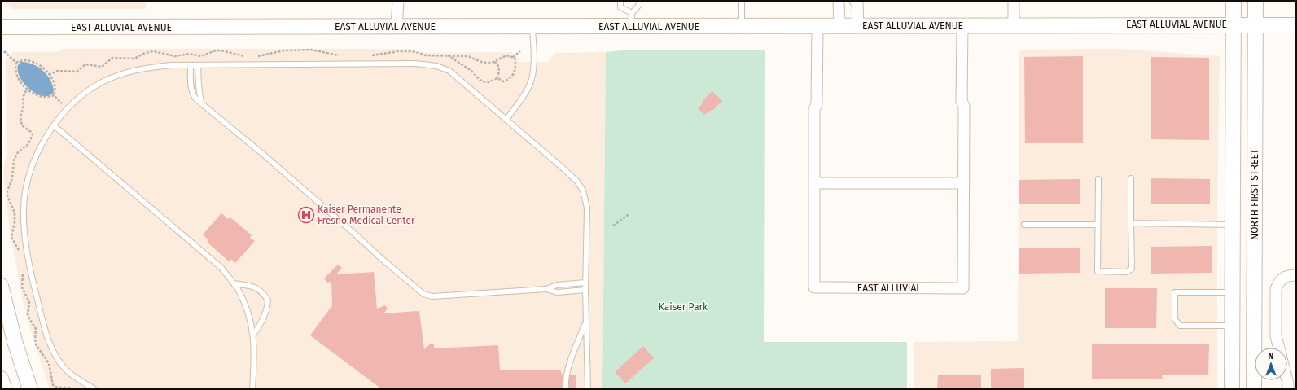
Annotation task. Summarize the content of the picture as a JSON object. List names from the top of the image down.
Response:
{
  "streets": {
    "main road": ["EAST ALLUVIAL AVENUE", "NORTH FIRST STREET"],
    "street": ["EAST ALLUVIAL"]
  },
  "crossings": [
    ["EAST ALLUVIAL AVENUE", "NORTH FIRST STREET"],
    ["EAST ALLUVIAL AVENUE", "EAST ALLUVIAL"]
  ],
  "parks": ["Kaiser Park"],
  "places": {
    "hospital": ["Kaiser Permanente Fresno Medical Center"]
  },
  "north": "top"
}
